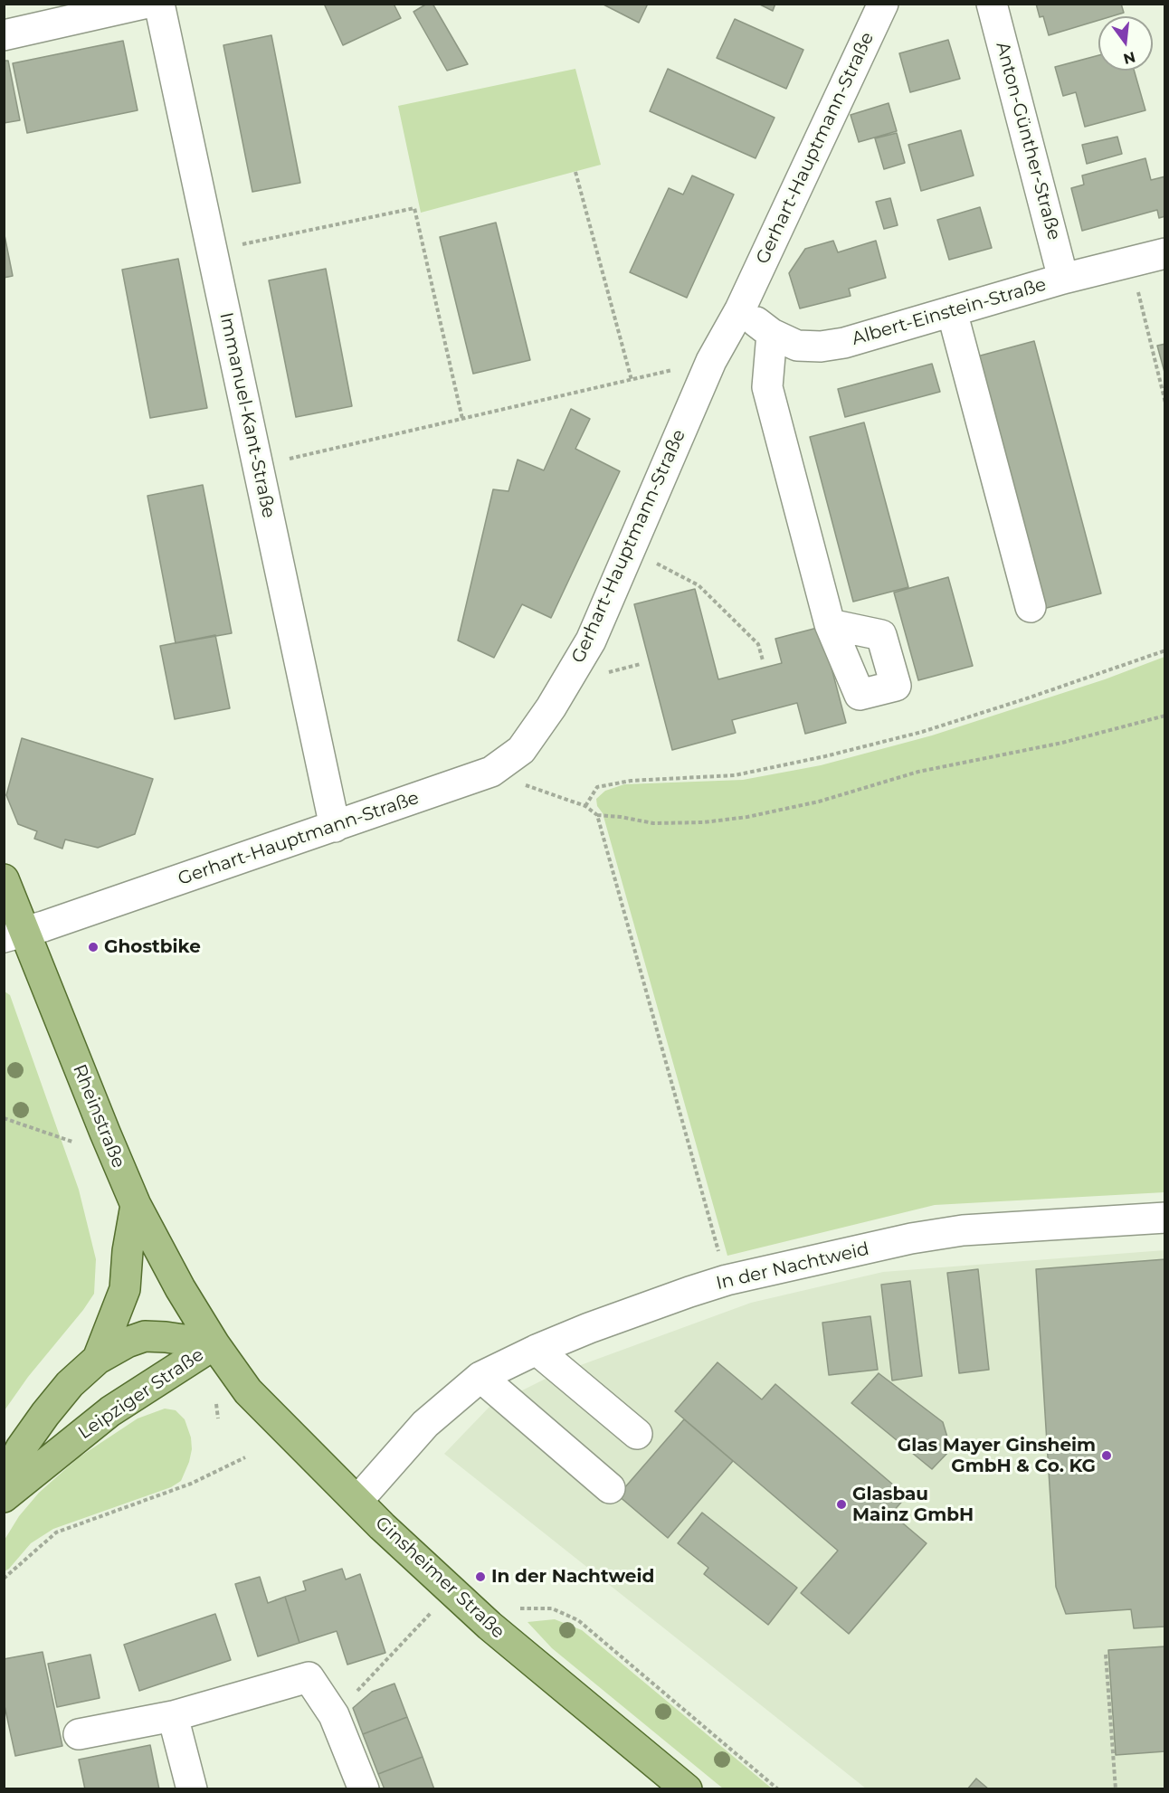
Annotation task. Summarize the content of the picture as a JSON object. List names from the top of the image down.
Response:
{
  "streets": {
    "main road": ["Rheinstraße", "Leipziger Straße", "Ginsheimer Straße"],
    "street": [
      "Anton-Günther-Straße",
      "Gerhart-Hauptmann-Straße",
      "Albert-Einstein-Straße",
      "Immanuel-Kant-Straße",
      "In der Nachtweid"
    ]
  },
  "crossings": [
    ["Anton-Günther-Straße", "Albert-Einstein-Straße"],
    ["Gerhart-Hauptmann-Straße", "Albert-Einstein-Straße"],
    ["Gerhart-Hauptmann-Straße", "Immanuel-Kant-Straße"],
    ["Gerhart-Hauptmann-Straße", "Rheinstraße"],
    ["Rheinstraße", "Leipziger Straße"],
    ["Rheinstraße", "Ginsheimer Straße"],
    ["In der Nachtweid", "Ginsheimer Straße"],
    ["Leipziger Straße", "Ginsheimer Straße"]
  ],
  "places": [
    "Ghostbike",
    "Glas Mayer Ginsheim GmbH & Co. KG",
    "Glasbau Mainz GmbH",
    "In der Nachtweid"
  ],
  "north": "bottom"
}
